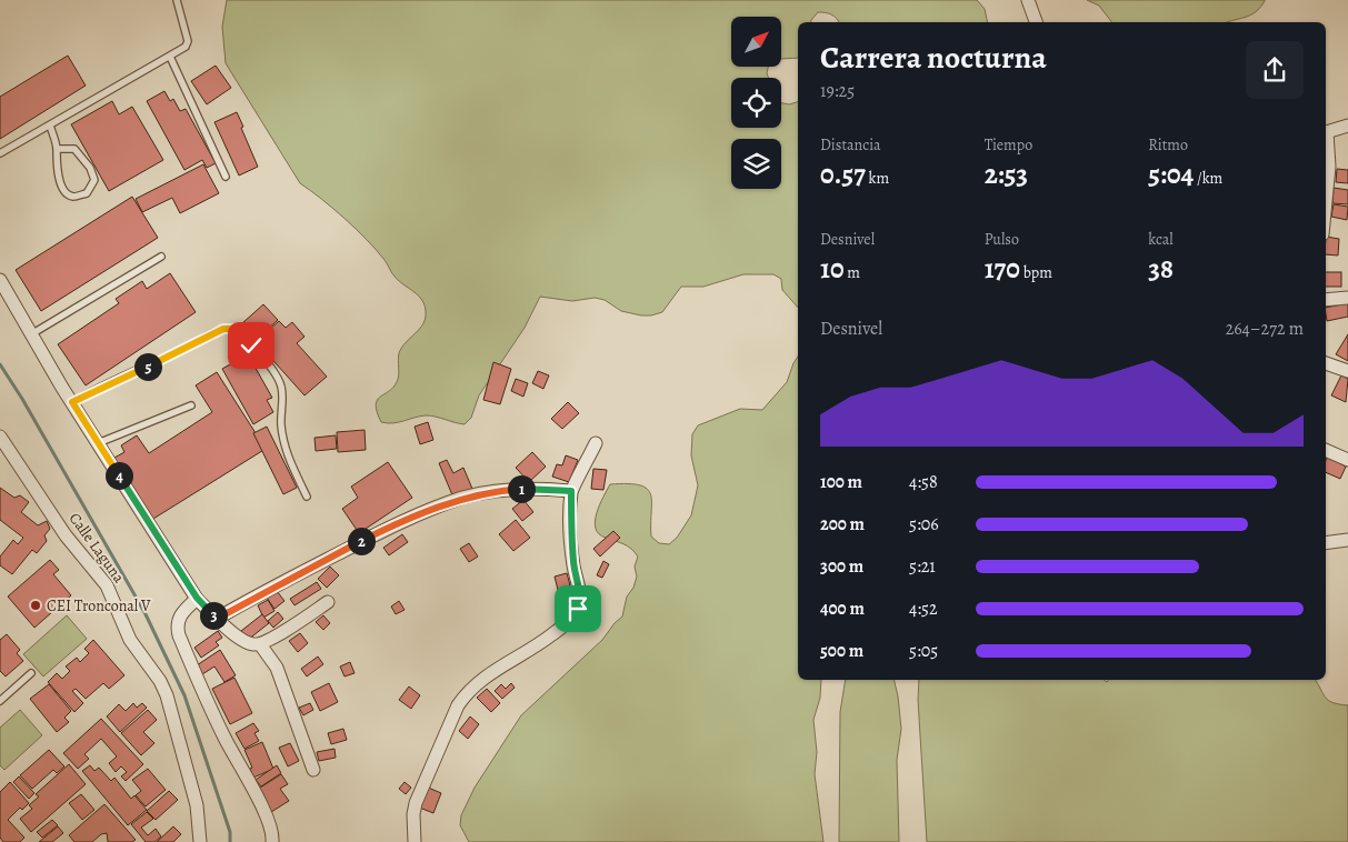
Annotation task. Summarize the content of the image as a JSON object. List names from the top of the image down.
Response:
{
  "streets": {
    "street": ["Calle Laguna"]
  },
  "places": ["CEI Tronconal V"],
  "north": "top right",
  "page": {
    "heading": ["Carrera nocturna", "19:25"],
    "stats": [
      ["Distancia", "0.57 km"],
      ["Tiempo", "2:53"],
      ["Ritmo", "5:04 /km"],
      ["Desnivel", "10 m"],
      ["Pulso", "170 bpm"],
      ["kcal", "38"]
    ],
    "chart": ["Desnivel", "264–272 m"],
    "pins": [
      "5",
      "4",
      "1",
      "2",
      "3"
    ],
    "list": [
      {
        "name": "100 m",
        "note": "4:58"
      },
      {
        "name": "200 m",
        "note": "5:06"
      },
      {
        "name": "300 m",
        "note": "5:21"
      },
      {
        "name": "400 m",
        "note": "4:52"
      },
      {
        "name": "500 m",
        "note": "5:05"
      }
    ]
  }
}
